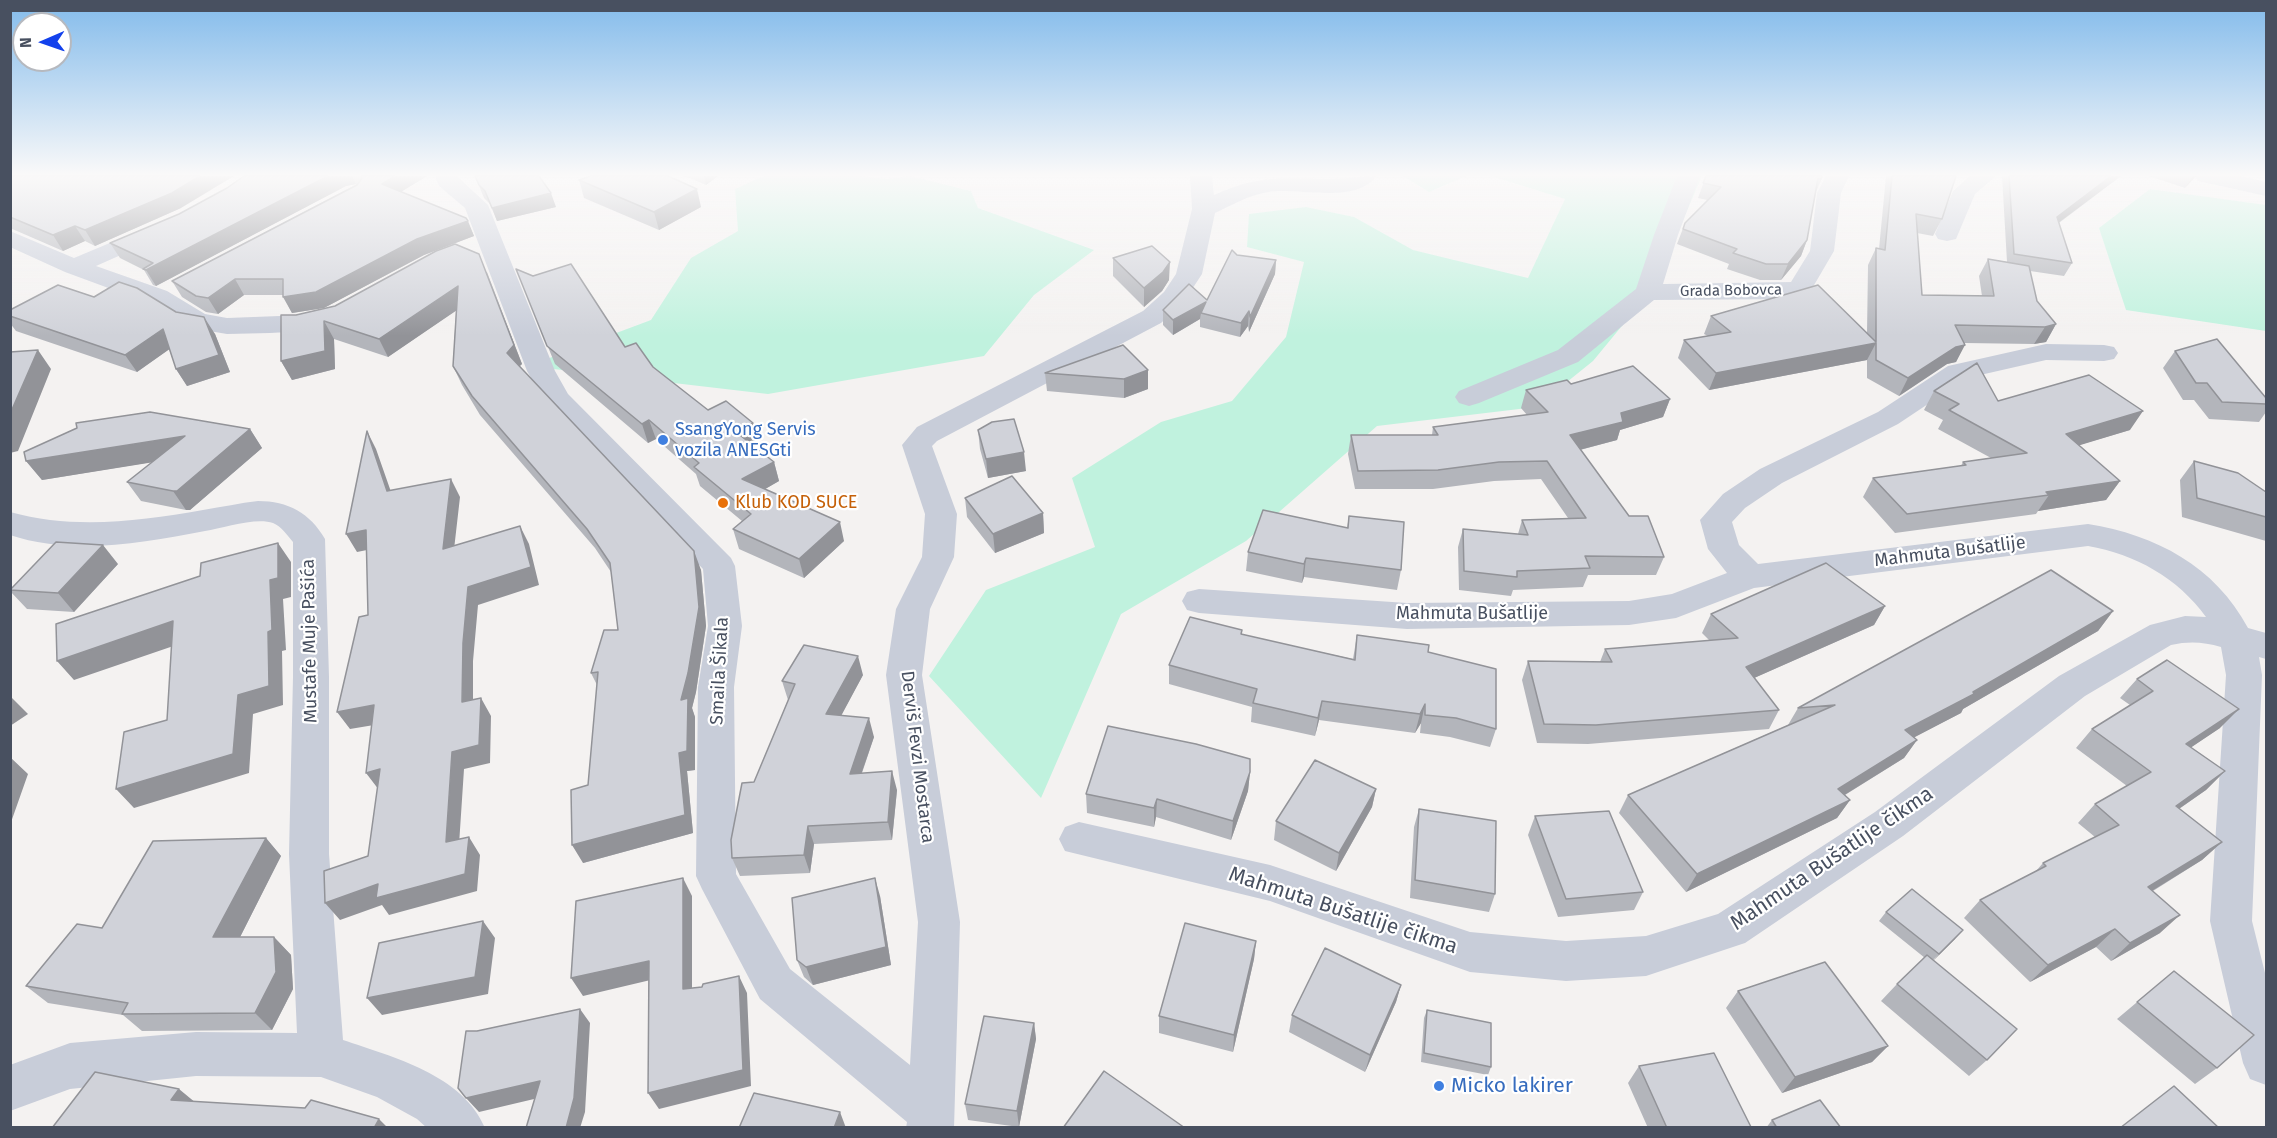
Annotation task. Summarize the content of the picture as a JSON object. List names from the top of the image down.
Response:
{
  "streets": {
    "street": [
      "Grada Bobovca",
      "Mahmuta Bušatlije",
      "Mustafe Muje Pašića",
      "Smaila Šikala",
      "Derviš Fevzi Mostarca",
      "Mahmuta Bušatlije čikma"
    ]
  },
  "crossings": [
    ["Mahmuta Bušatlije", "Mahmuta Bušatlije čikma"],
    ["Smaila Šikala", "Derviš Fevzi Mostarca"]
  ],
  "places": ["SsangYong Servis vozila ANESGti", "Klub KOD SUCE", "Micko lakirer"],
  "north": "left"
}
